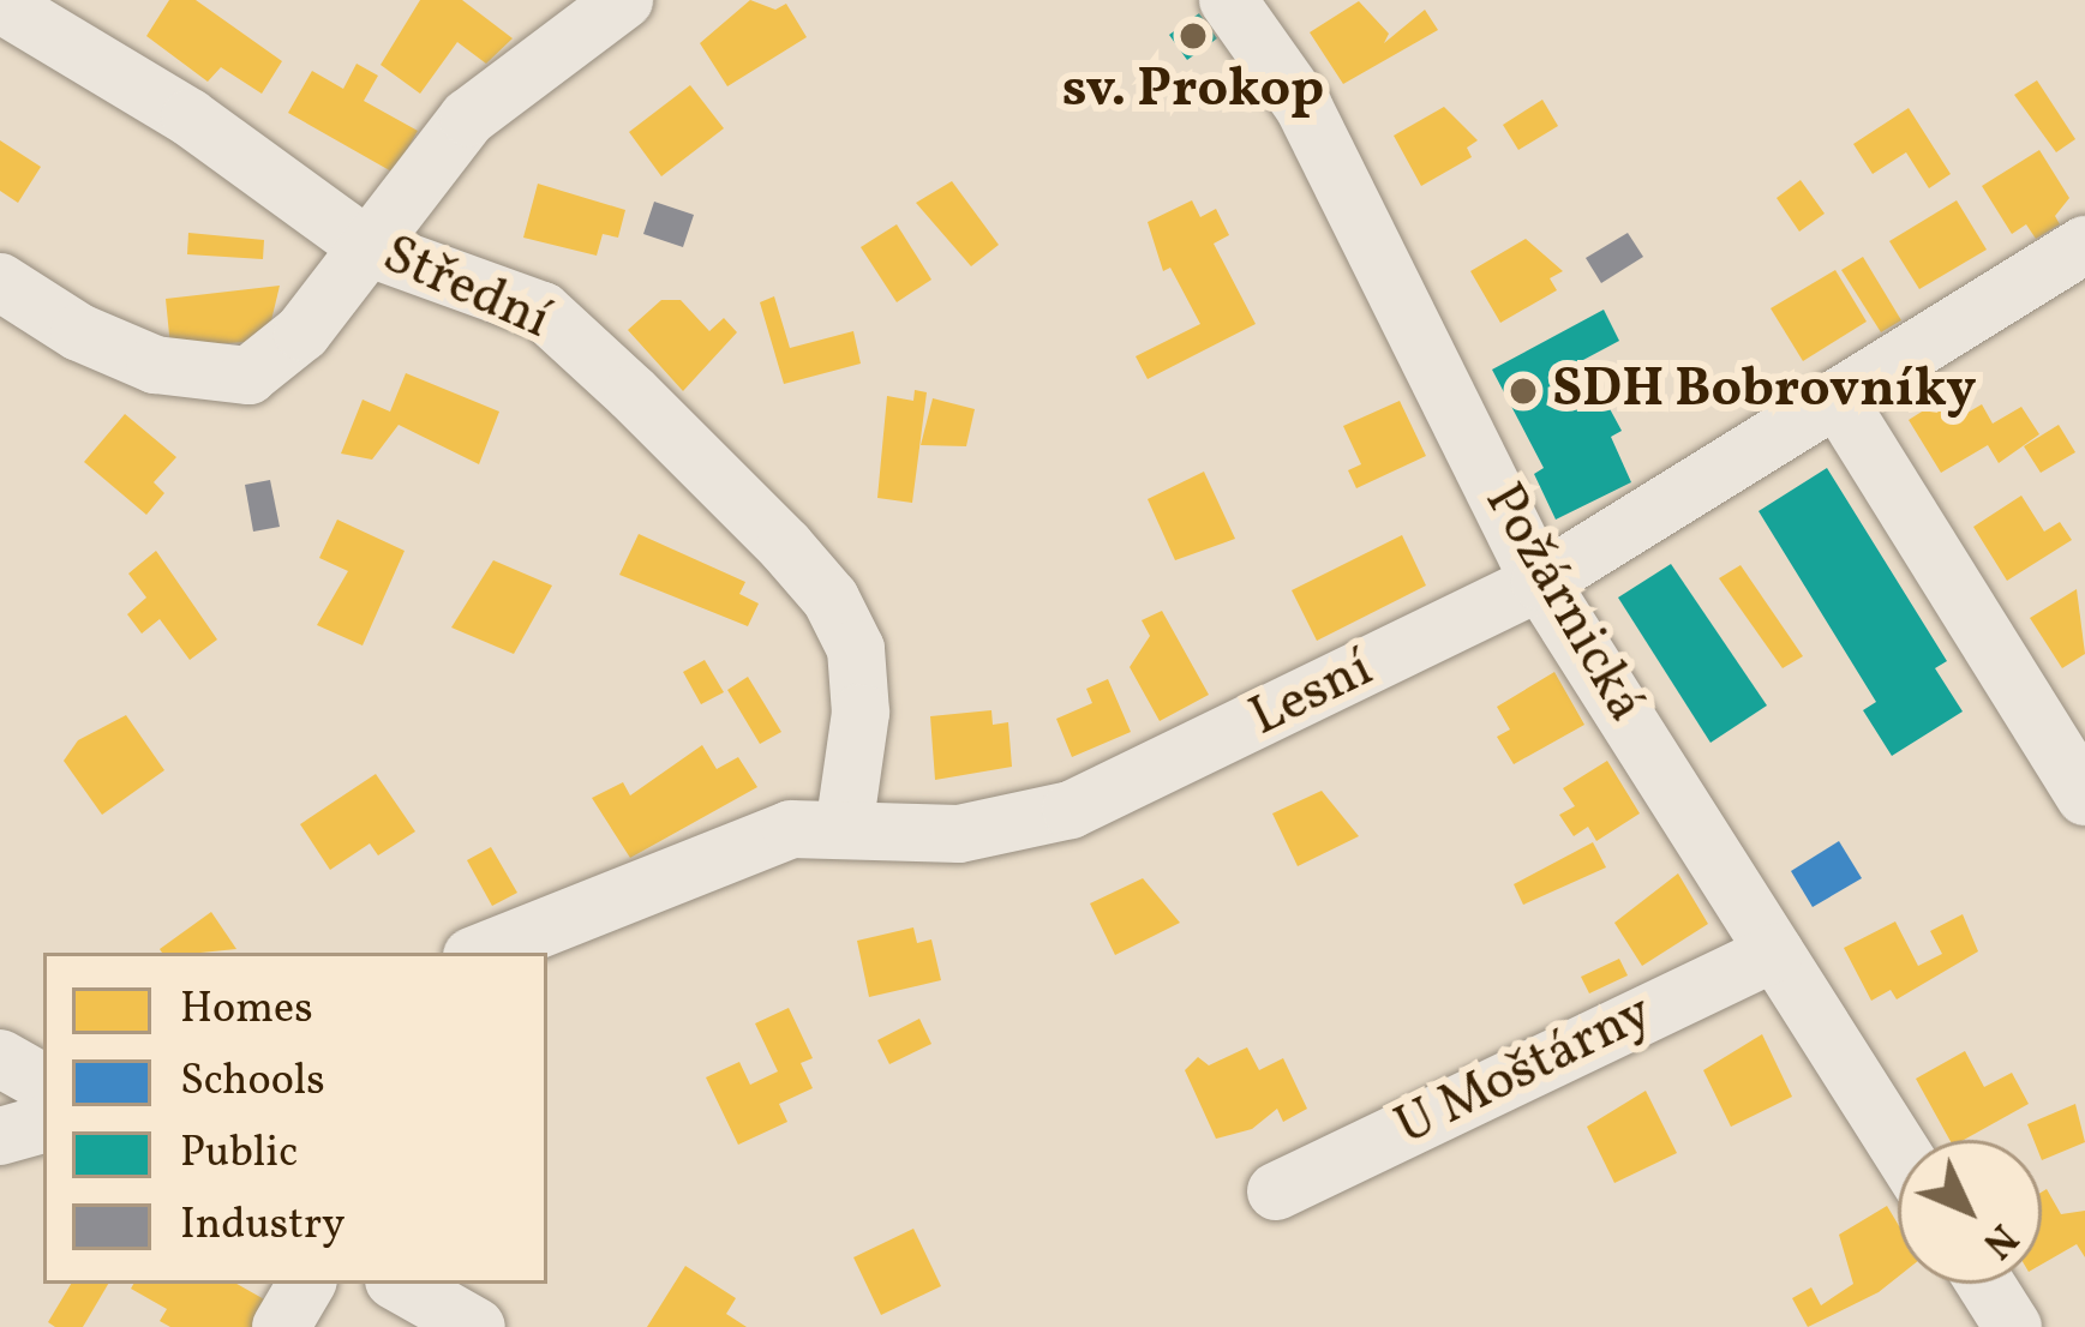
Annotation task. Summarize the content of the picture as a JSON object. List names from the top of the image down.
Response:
{
  "streets": {
    "street": [
      "Střední",
      "Požárnická",
      "Lesní",
      "U Moštárny"
    ]
  },
  "crossings": [
    ["Střední", "Lesní"],
    ["Požárnická", "Lesní"],
    ["Požárnická", "U Moštárny"]
  ],
  "places": ["sv. Prokop", "SDH Bobrovníky"],
  "legend": [
    "Homes",
    "Schools",
    "Public",
    "Industry"
  ],
  "north": "bottom right"
}
